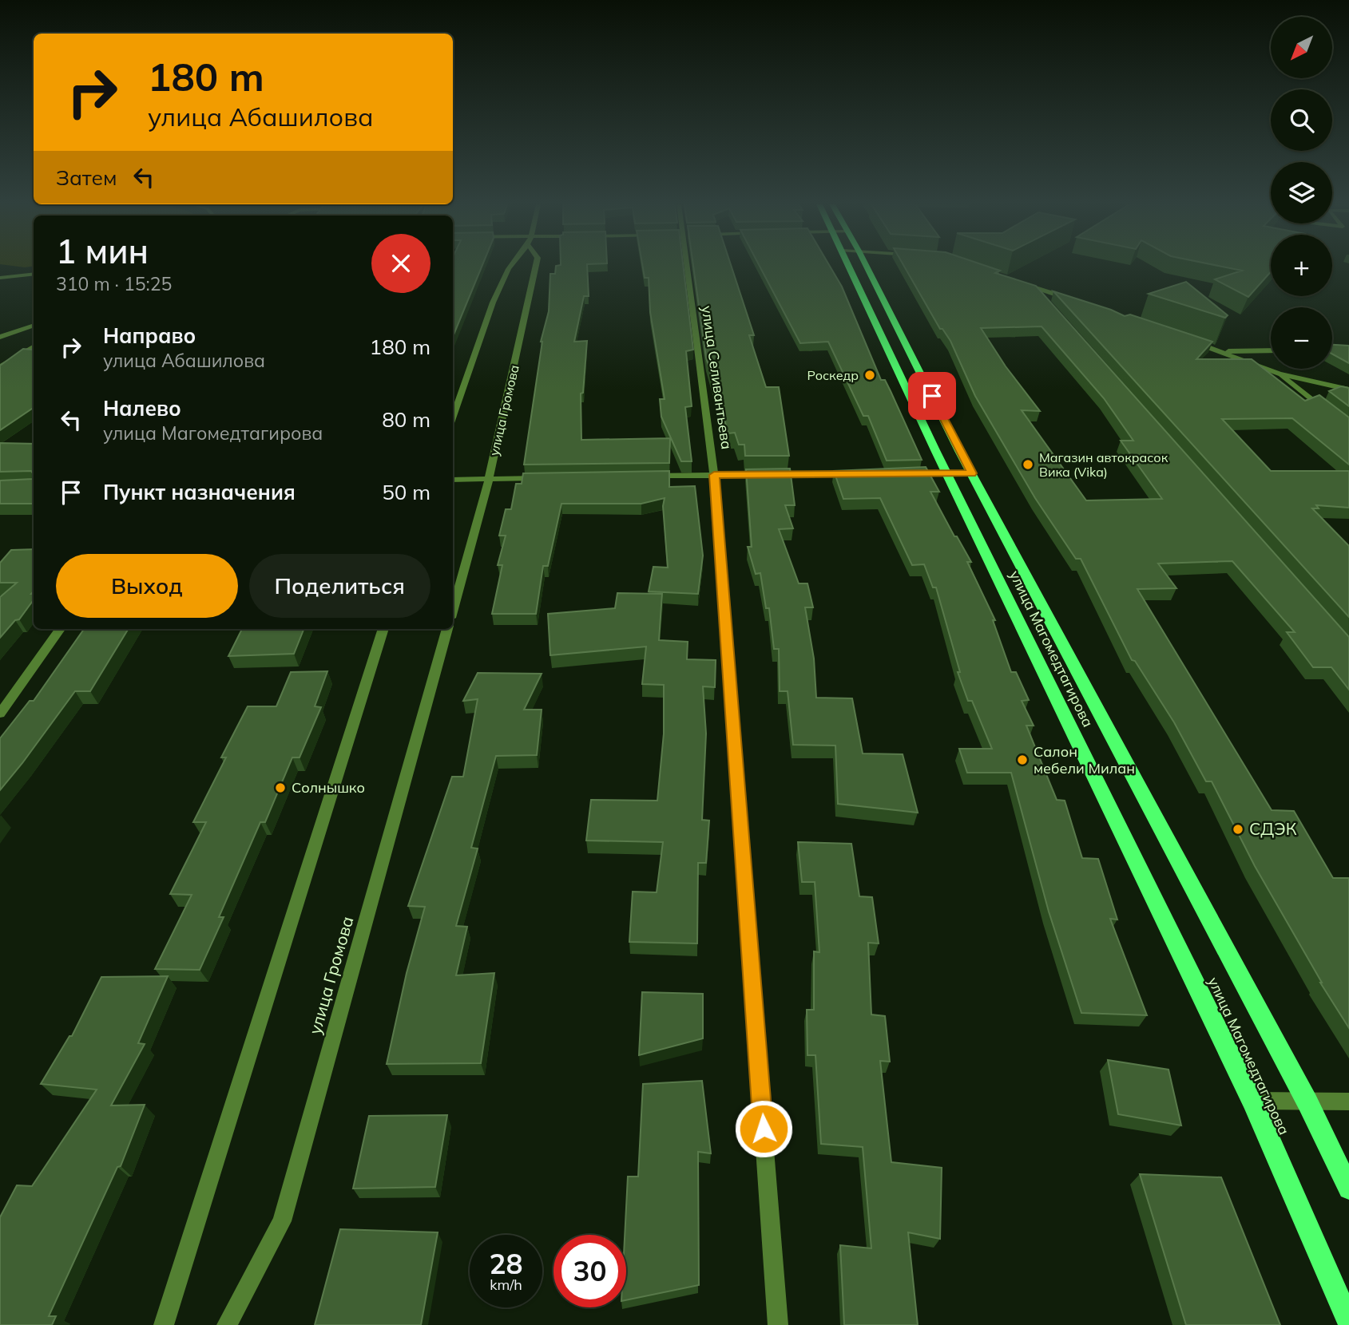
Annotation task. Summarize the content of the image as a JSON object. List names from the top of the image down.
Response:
{
  "streets": {
    "main road": ["улица Магомедтагирова"],
    "street": ["улица Селивантьева", "улица Громова"]
  },
  "places": [
    "Роскедр",
    "Магазин автокрасок Вика (Vika)",
    "Салон мебели Милан",
    "Солнышко",
    "СДЭК"
  ],
  "north": "bottom left",
  "page": {
    "map_buttons": ["+", "−"],
    "turn": ["180 m", "улица Абашилова"],
    "then": "Затем",
    "heading": ["1 мин", "310 m · 15:25"],
    "list": [
      {
        "name": "Направо",
        "note": "улица Абашилова",
        "value": "180 m"
      },
      {
        "name": "Налево",
        "note": "улица Магомедтагирова",
        "value": "80 m"
      },
      {
        "name": "Пункт назначения",
        "value": "50 m"
      }
    ],
    "buttons": ["Выход", "Поделиться"],
    "speed": "28 km/h",
    "limit": "30"
  }
}
